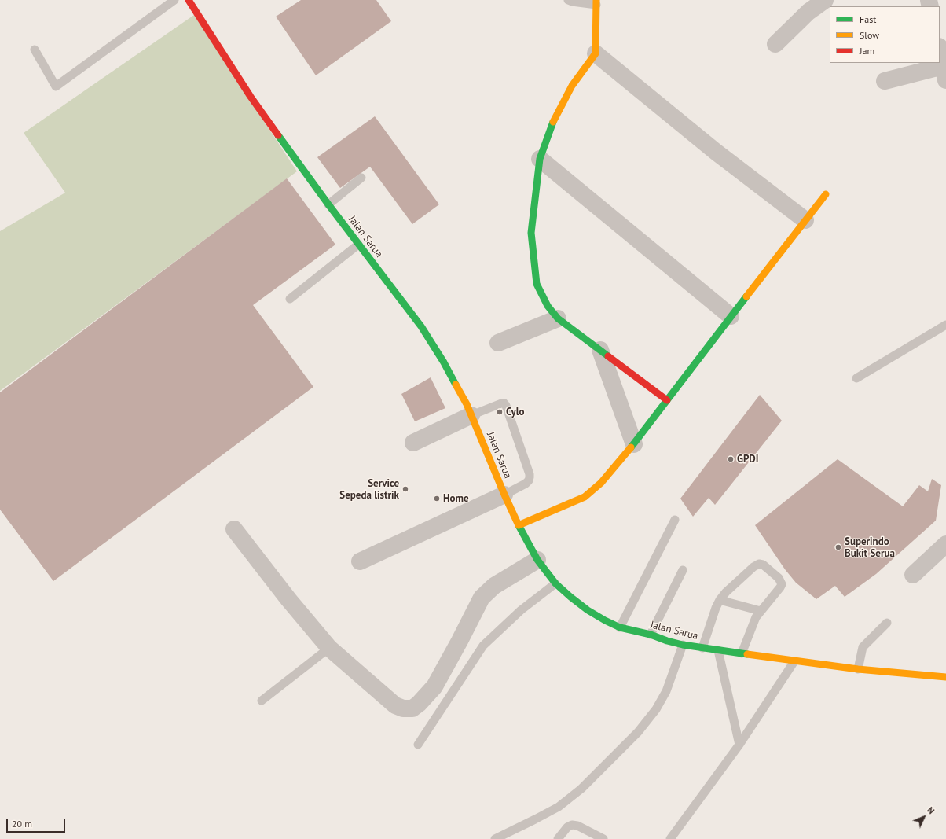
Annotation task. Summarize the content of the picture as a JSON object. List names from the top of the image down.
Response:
{
  "streets": {
    "main road": ["Jalan Sarua"]
  },
  "places": [
    "Cylo",
    "GPDI",
    "Service Sepeda listrik",
    "Home",
    "Superindo Bukit Serua"
  ],
  "legend": ["Fast", "Slow", "Jam"],
  "scale_bar": "20 m",
  "north": "top right"
}
